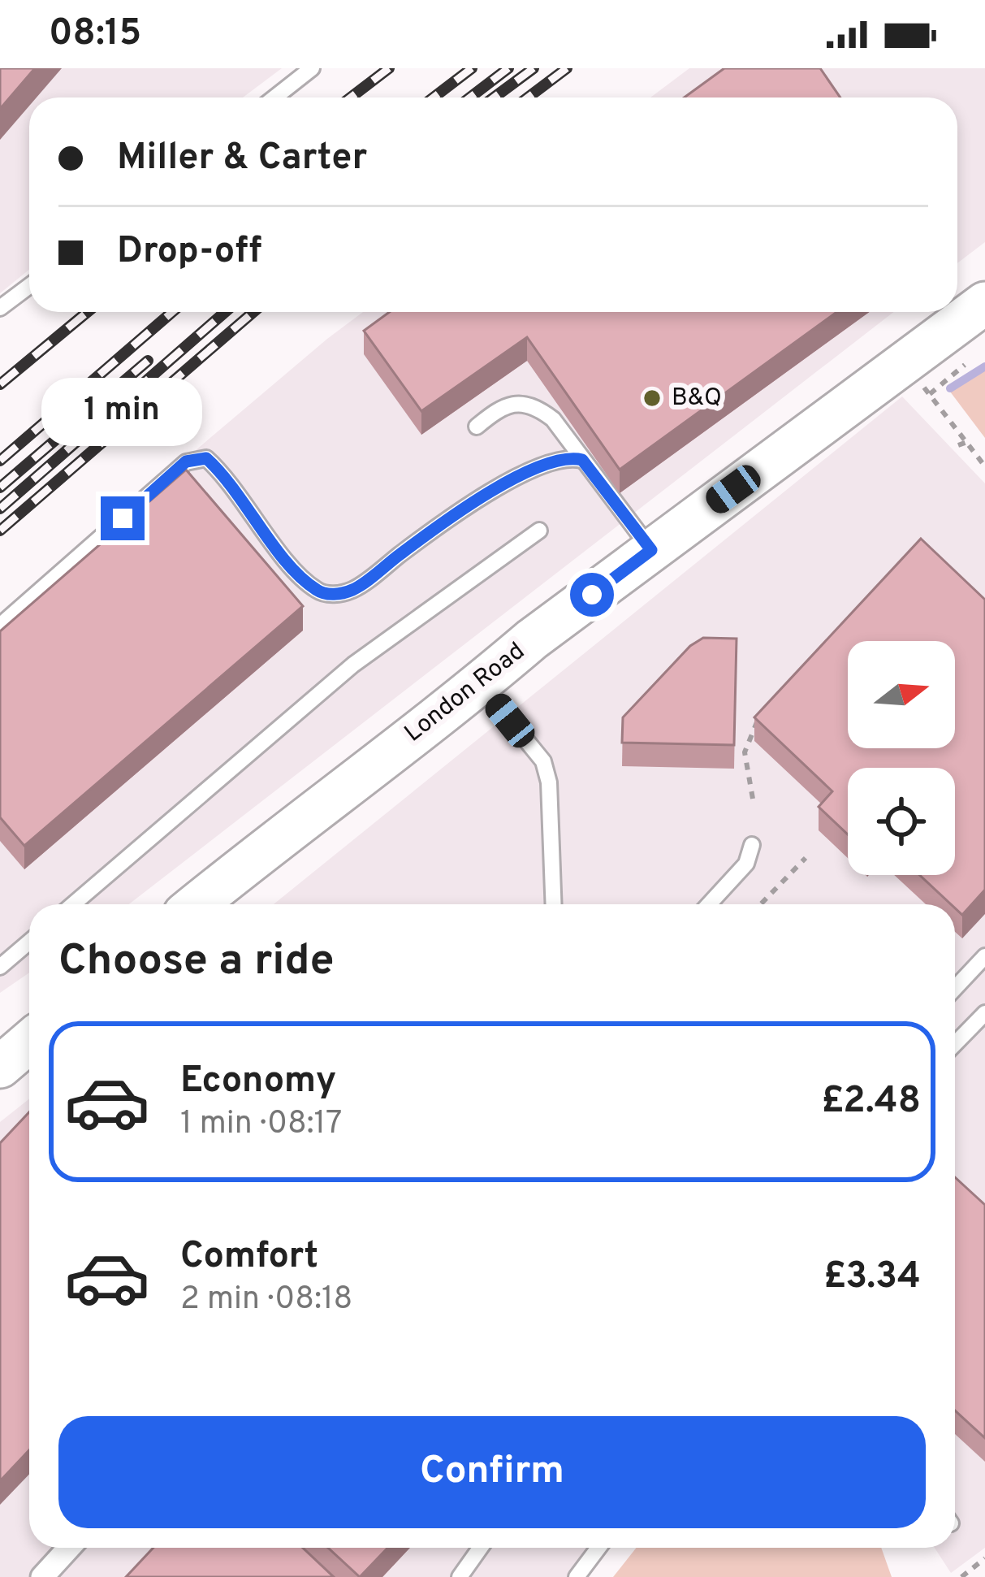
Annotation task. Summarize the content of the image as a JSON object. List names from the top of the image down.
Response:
{
  "streets": {
    "main road": ["London Road"]
  },
  "places": ["B&Q"],
  "north": "right",
  "page": {
    "status": "08:15",
    "banner": ["Miller & Carter", "Drop-off"],
    "bubble": "1 min",
    "heading": "Choose a ride",
    "list": [
      {
        "name": "Economy",
        "note": "1 min · 08:17",
        "value": "£2.48"
      },
      {
        "name": "Comfort",
        "note": "2 min · 08:18",
        "value": "£3.34"
      }
    ],
    "buttons": "Confirm"
  }
}
